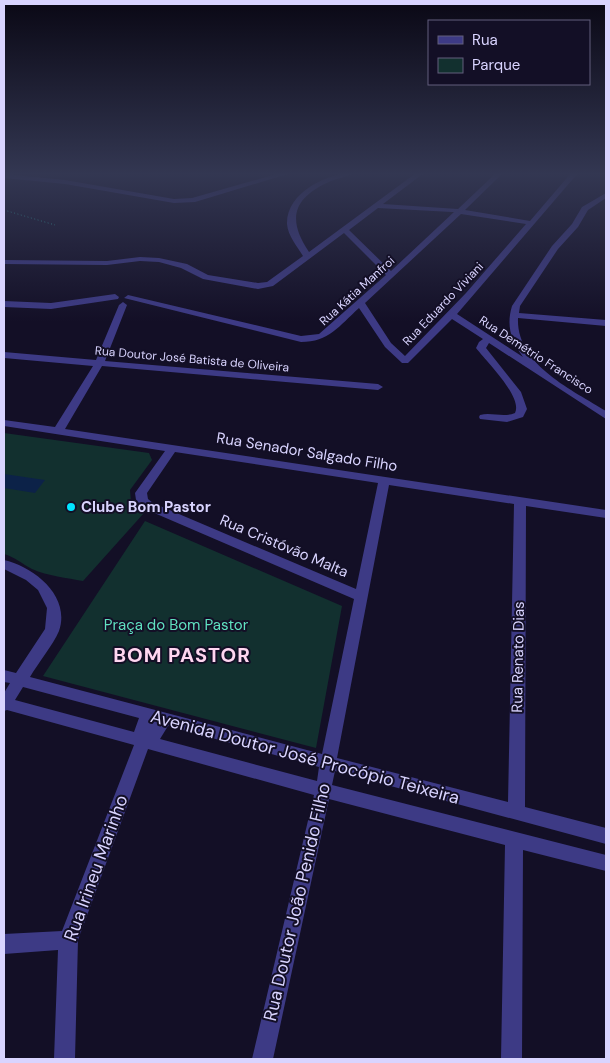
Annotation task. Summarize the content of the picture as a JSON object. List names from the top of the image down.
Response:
{
  "streets": {
    "street": [
      "Rua Kátia Manfroi",
      "Rua Eduardo Viviani",
      "Rua Demétrio Francisco",
      "Rua Doutor José Batista de Oliveira",
      "Rua Senador Salgado Filho",
      "Rua Cristóvão Malta",
      "Rua Renato Dias",
      "Avenida Doutor José Procópio Teixeira",
      "Rua Irineu Marinho",
      "Rua Doutor João Penido Filho"
    ]
  },
  "crossings": [
    ["Rua Kátia Manfroi", "Rua Eduardo Viviani"],
    ["Rua Eduardo Viviani", "Rua Demétrio Francisco"],
    ["Rua Senador Salgado Filho", "Rua Cristóvão Malta"],
    ["Rua Senador Salgado Filho", "Rua Renato Dias"],
    ["Rua Senador Salgado Filho", "Rua Doutor João Penido Filho"],
    ["Rua Cristóvão Malta", "Rua Doutor João Penido Filho"],
    ["Rua Renato Dias", "Avenida Doutor José Procópio Teixeira"],
    ["Avenida Doutor José Procópio Teixeira", "Rua Irineu Marinho"],
    ["Avenida Doutor José Procópio Teixeira", "Rua Doutor João Penido Filho"]
  ],
  "districts": ["BOM PASTOR"],
  "parks": ["Praça do Bom Pastor"],
  "places": ["Clube Bom Pastor"],
  "legend": ["Rua", "Parque"]
}
